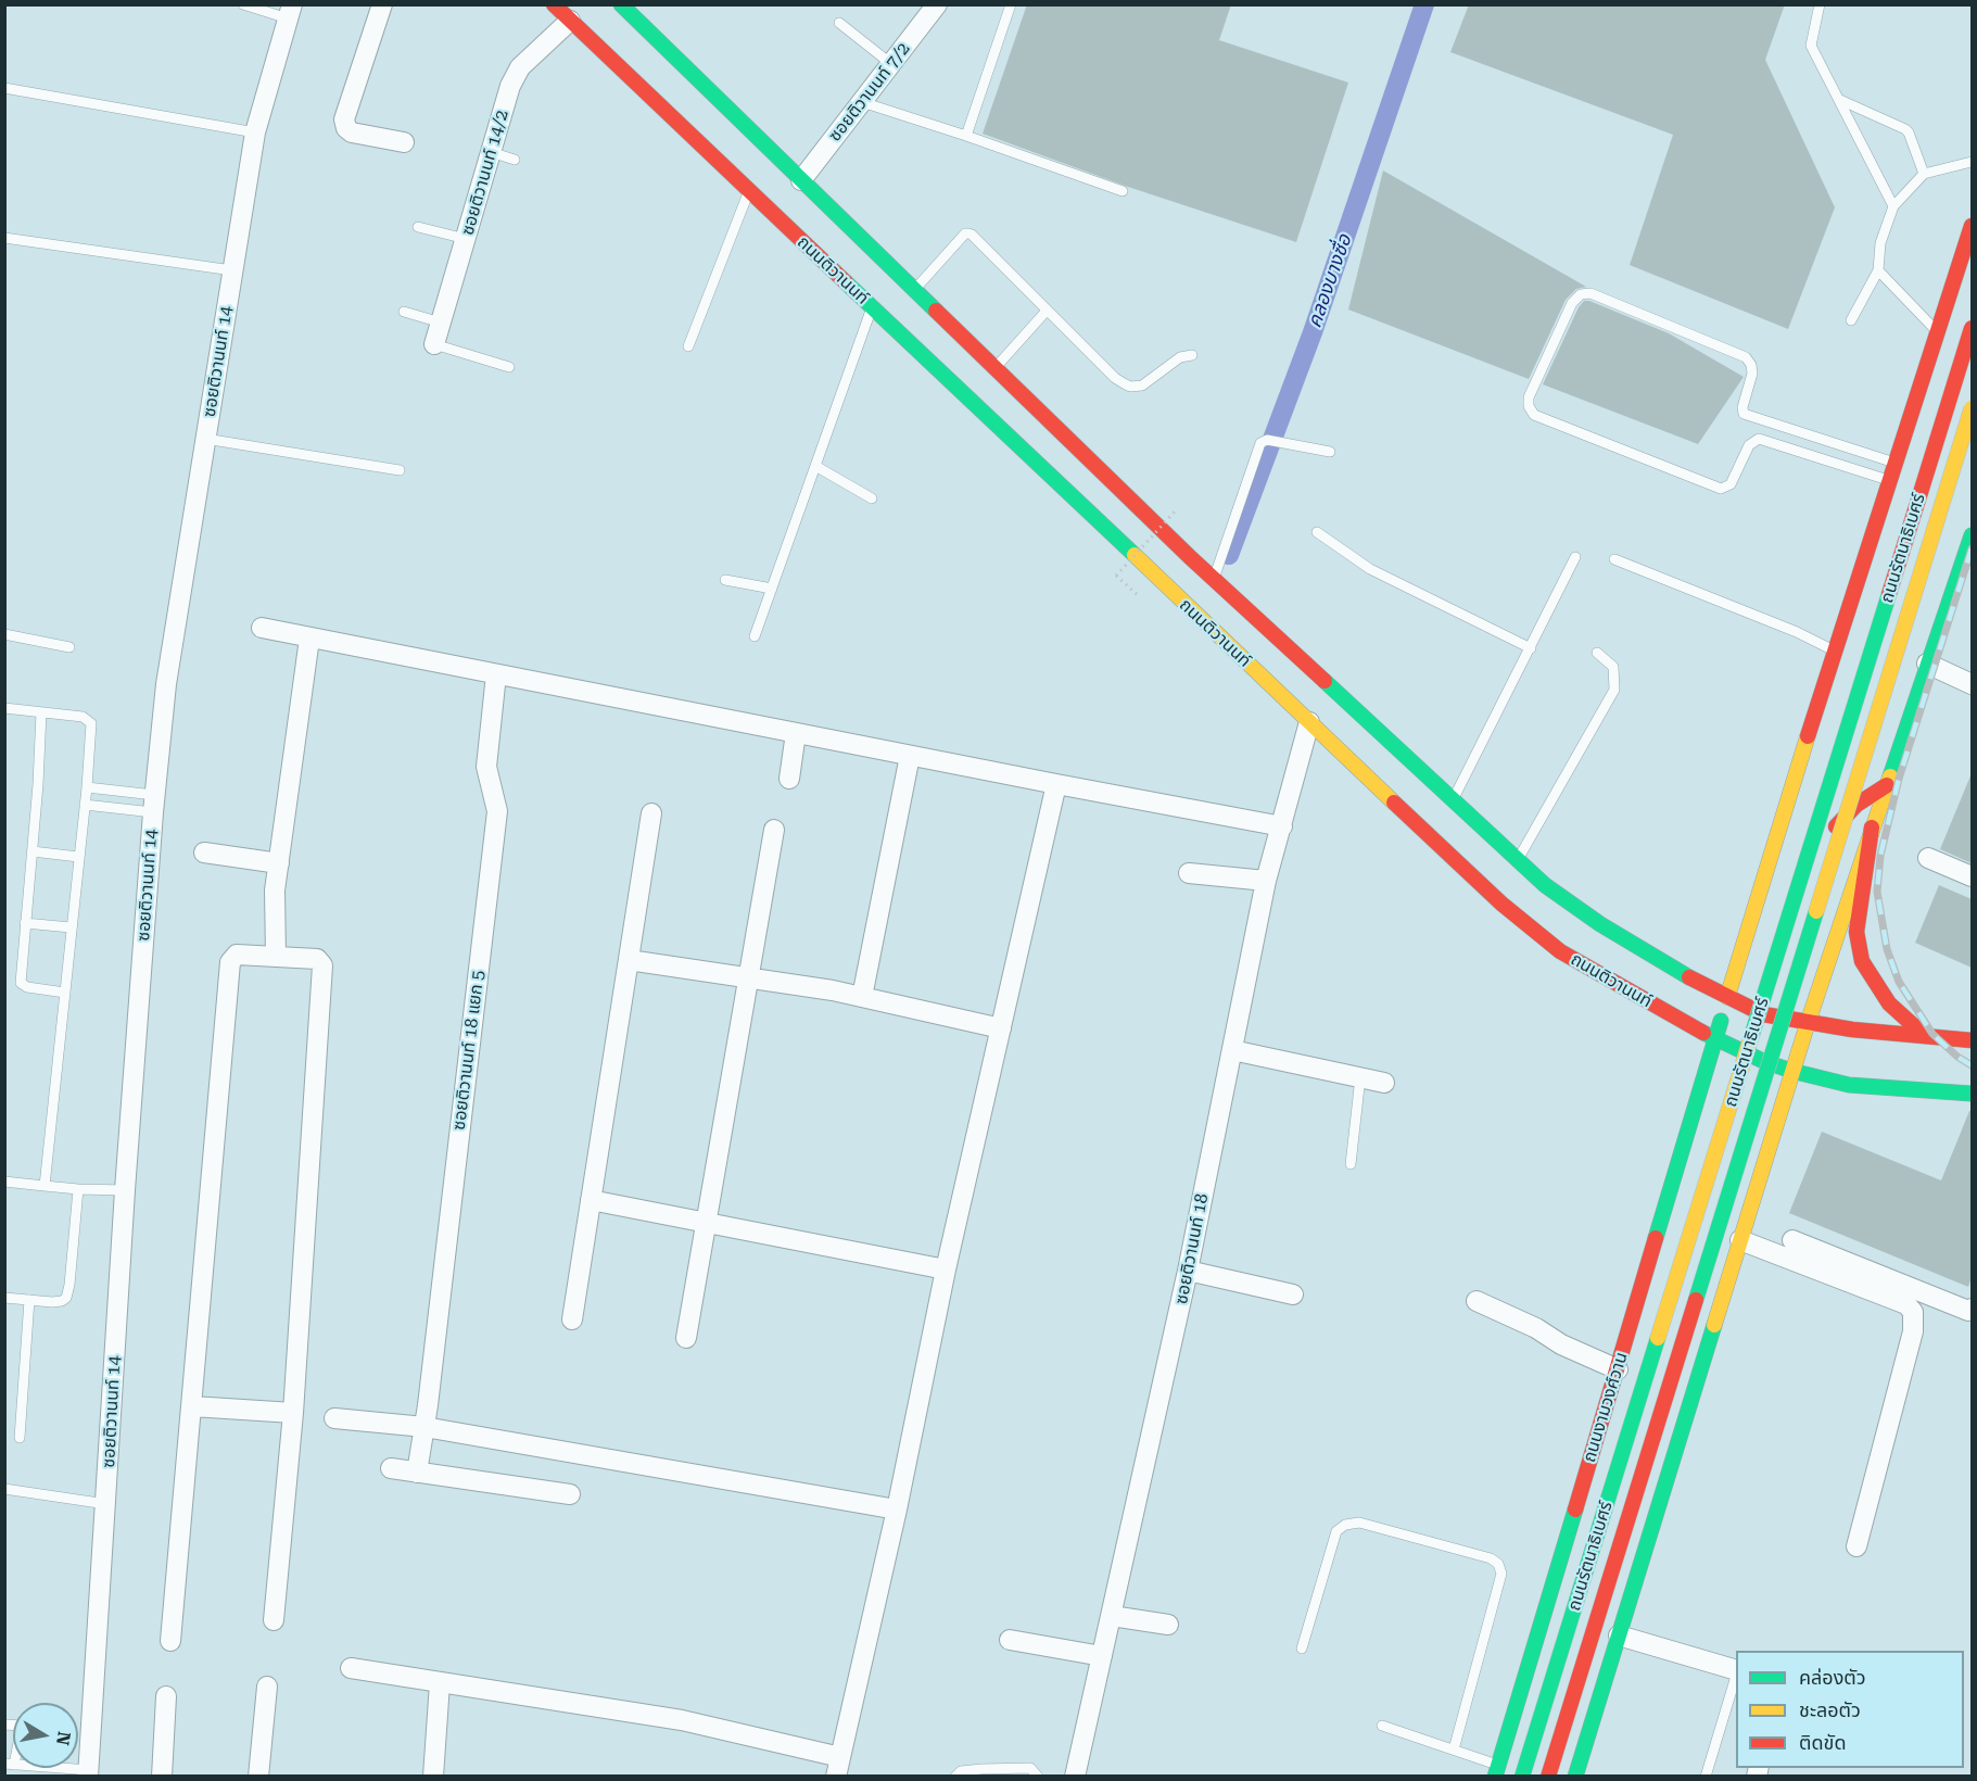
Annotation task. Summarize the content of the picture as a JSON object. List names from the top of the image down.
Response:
{
  "streets": {
    "main road": ["ถนนติวานนท์", "ถนนรัตนาธิเบศร์", "ถนนงามวงศ์วาน"],
    "street": [
      "ซอยติวานนท์ 7/2",
      "ซอยติวานนท์ 14/2",
      "ซอยติวานนท์ 14",
      "ซอยติวานนท์ 18 แยก 5",
      "ซอยติวานนท์ 18"
    ]
  },
  "crossings": [
    ["ซอยติวานนท์ 14/2", "ถนนติวานนท์"],
    ["ถนนติวานนท์", "ถนนรัตนาธิเบศร์"],
    ["ถนนติวานนท์", "ซอยติวานนท์ 18"],
    ["ถนนติวานนท์", "ถนนงามวงศ์วาน"],
    ["ถนนรัตนาธิเบศร์", "ถนนงามวงศ์วาน"]
  ],
  "water": ["คลองบางซื่อ"],
  "legend": ["คล่องตัว", "ชะลอตัว", "ติดขัด"],
  "north": "right"
}
